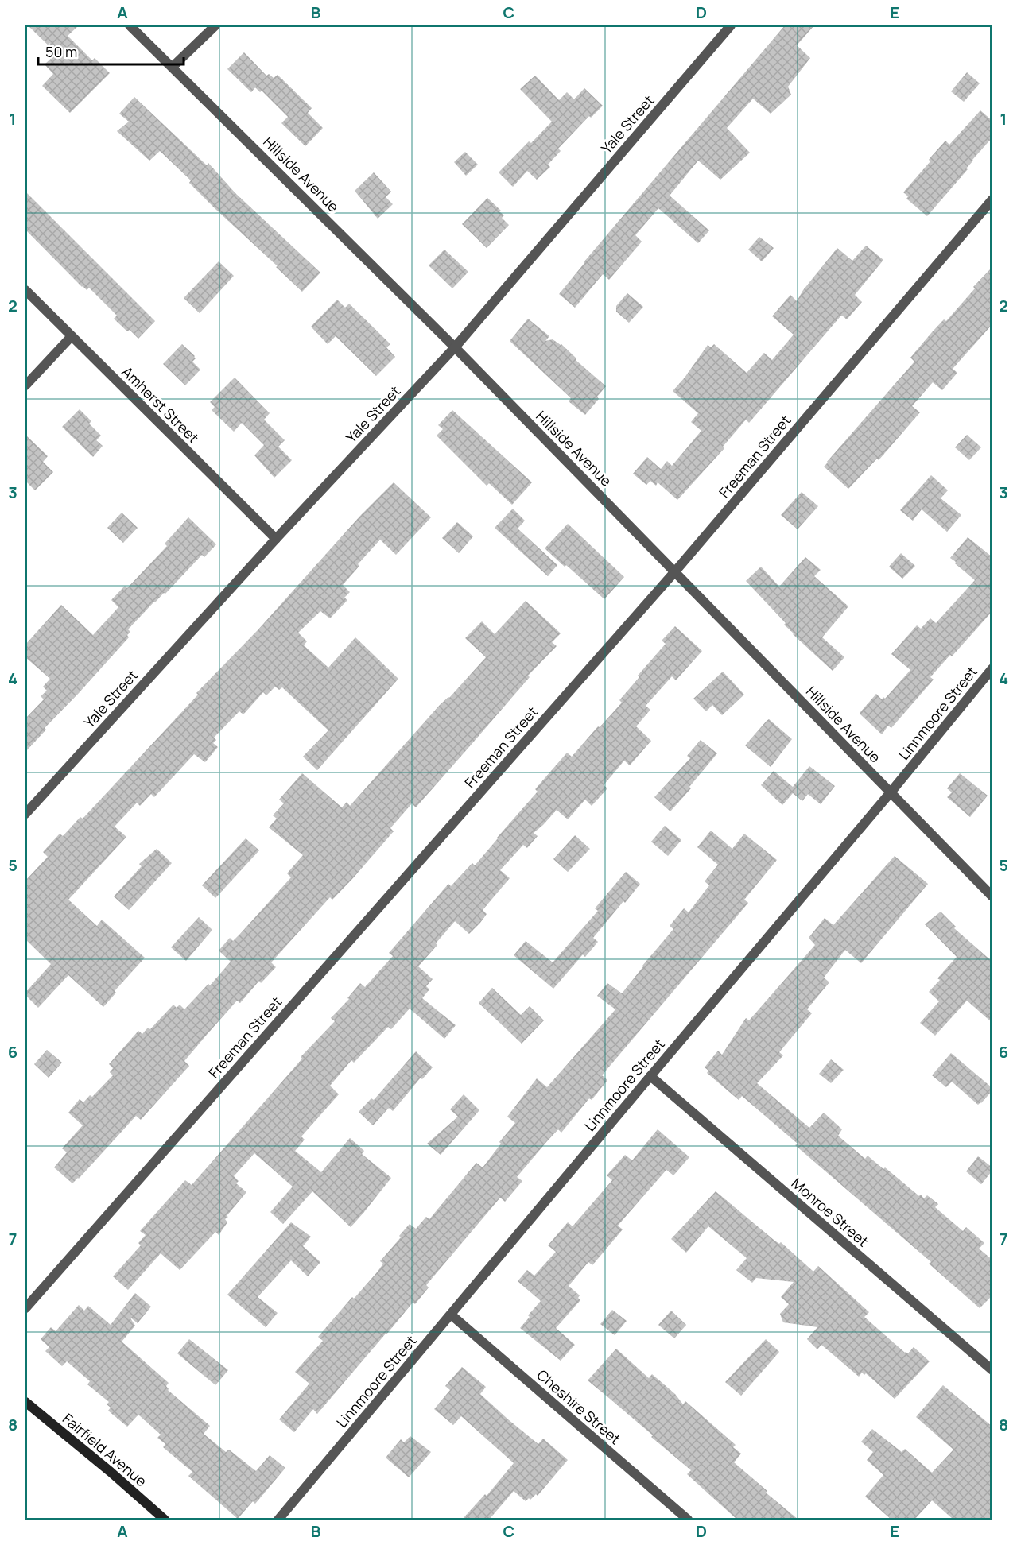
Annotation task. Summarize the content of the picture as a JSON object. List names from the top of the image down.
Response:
{
  "streets": {
    "main road": ["Fairfield Avenue"],
    "street": [
      "Yale Street",
      "Hillside Avenue",
      "Amherst Street",
      "Freeman Street",
      "Linnmoore Street",
      "Monroe Street",
      "Cheshire Street"
    ]
  },
  "crossings": [
    ["Yale Street", "Hillside Avenue"],
    ["Yale Street", "Amherst Street"],
    ["Hillside Avenue", "Freeman Street"],
    ["Hillside Avenue", "Linnmoore Street"],
    ["Linnmoore Street", "Monroe Street"],
    ["Linnmoore Street", "Cheshire Street"]
  ],
  "scale_bar": "50 m",
  "grid": {
    "columns": [
      "A",
      "B",
      "C",
      "D",
      "E"
    ],
    "rows": [
      "1",
      "2",
      "3",
      "4",
      "5",
      "6",
      "7",
      "8"
    ]
  }
}
